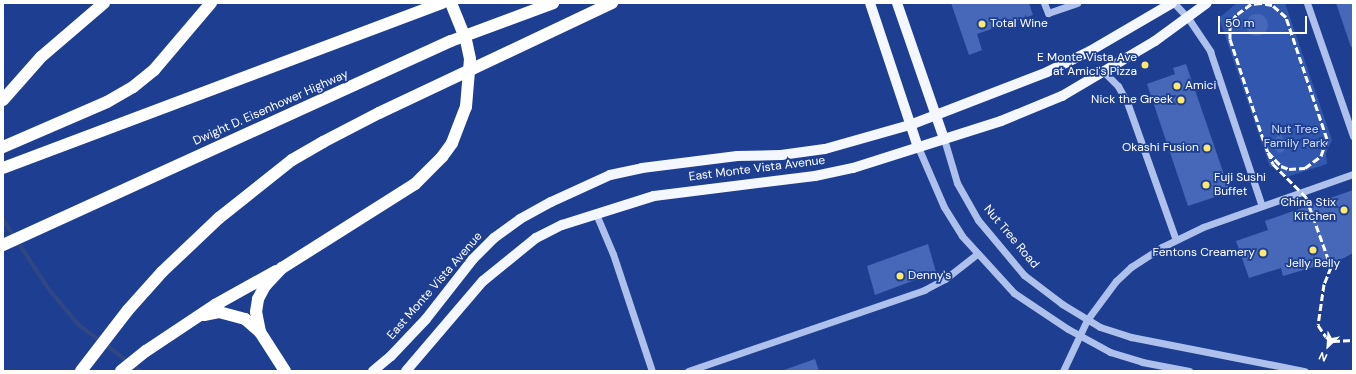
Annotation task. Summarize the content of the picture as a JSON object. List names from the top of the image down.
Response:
{
  "streets": {
    "highway": ["Dwight D. Eisenhower Highway"],
    "main road": ["East Monte Vista Avenue", "Nut Tree Road"]
  },
  "crossings": [
    ["East Monte Vista Avenue", "Nut Tree Road"]
  ],
  "parks": ["Nut Tree Family Park"],
  "places": [
    "Total Wine",
    "E Monte Vista Ave at Amici's Pizza",
    "Amici",
    "Nick the Greek",
    "Okashi Fusion",
    "Fuji Sushi Buffet",
    "China Stix Kitchen",
    "Jelly Belly",
    "Fentons Creamery",
    "Denny's"
  ],
  "scale_bar": "50 m",
  "north": "bottom left"
}
